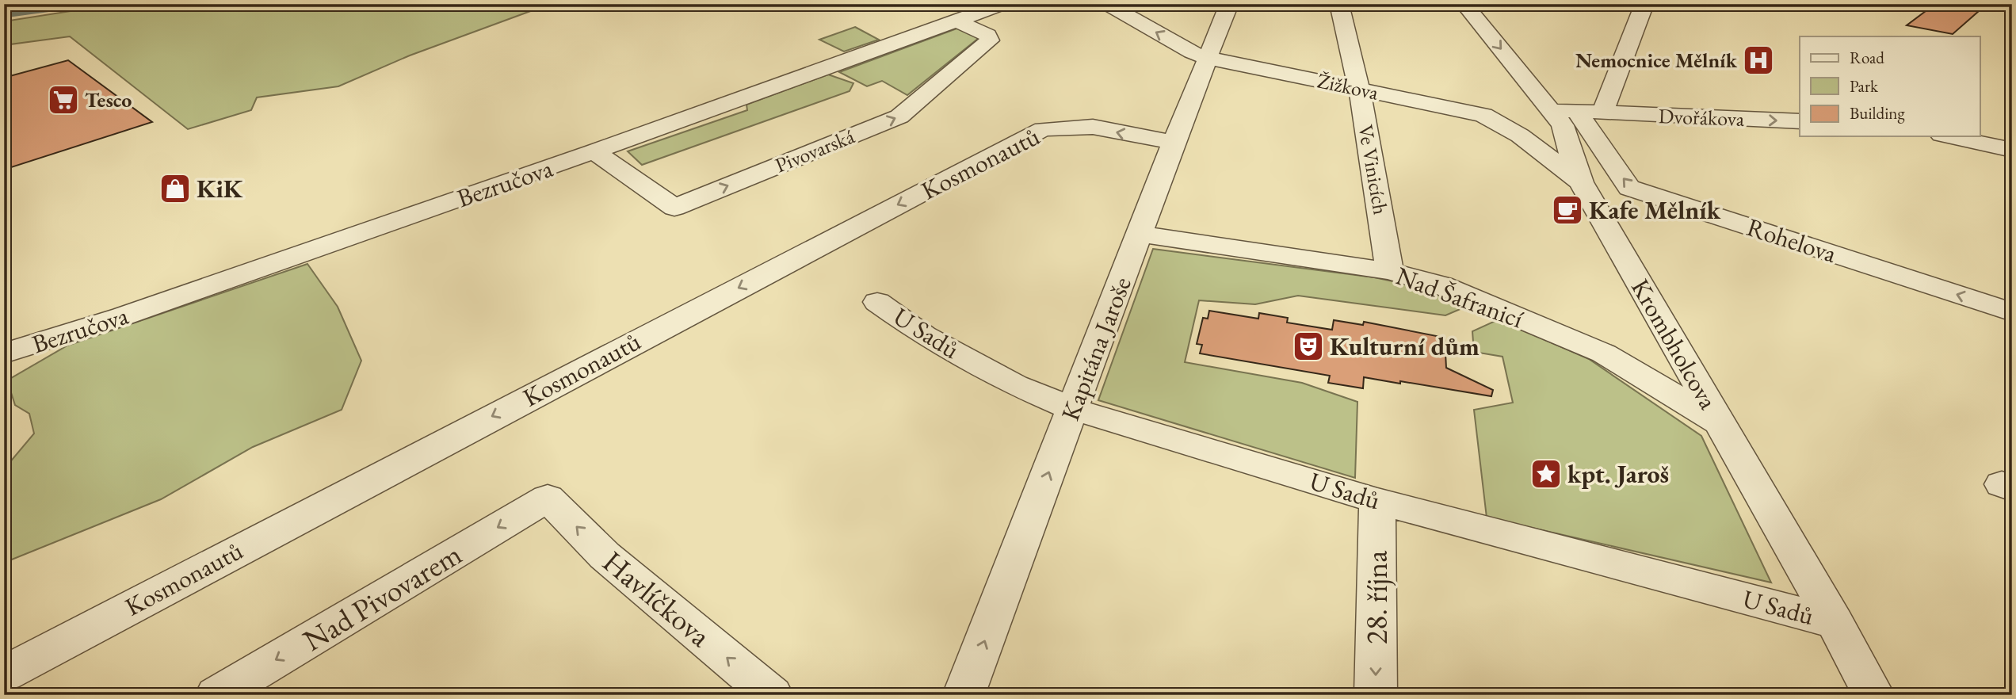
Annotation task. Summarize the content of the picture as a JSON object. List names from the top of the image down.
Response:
{
  "streets": {
    "street": [
      "Žižkova",
      "Dvořákova",
      "Pivovarská",
      "Kosmonautů",
      "Ve Vinicích",
      "Bezručova",
      "Rohelova",
      "Nad Šafranicí",
      "U Sadů",
      "Krombholcova",
      "Kapitána Jaroše",
      "Nad Pivovarem",
      "28. října",
      "Havlíčkova"
    ]
  },
  "crossings": [
    ["Žižkova", "Ve Vinicích"],
    ["Žižkova", "Krombholcova"],
    ["Žižkova", "Kapitána Jaroše"],
    ["Dvořákova", "Rohelova"],
    ["Dvořákova", "Krombholcova"],
    ["Pivovarská", "Bezručova"],
    ["Kosmonautů", "Kapitána Jaroše"],
    ["Ve Vinicích", "Nad Šafranicí"],
    ["Rohelova", "Krombholcova"],
    ["Nad Šafranicí", "Krombholcova"],
    ["Nad Šafranicí", "Kapitána Jaroše"],
    ["U Sadů", "Krombholcova"],
    ["U Sadů", "Kapitána Jaroše"],
    ["U Sadů", "28. října"],
    ["Nad Pivovarem", "Havlíčkova"]
  ],
  "one_way": [
    "Dvořákova",
    "Kosmonautů",
    "Rohelova",
    "Kapitána Jaroše",
    "Nad Pivovarem",
    "28. října",
    "Havlíčkova"
  ],
  "places": {
    "hospital": ["Nemocnice Mělník"],
    "supermarket": ["Tesco"],
    "shop": ["KiK"],
    "cafe": ["Kafe Mělník"],
    "theatre": ["Kulturní dům"],
    "place": ["kpt. Jaroš"]
  },
  "legend": ["Road", "Park", "Building"]
}
